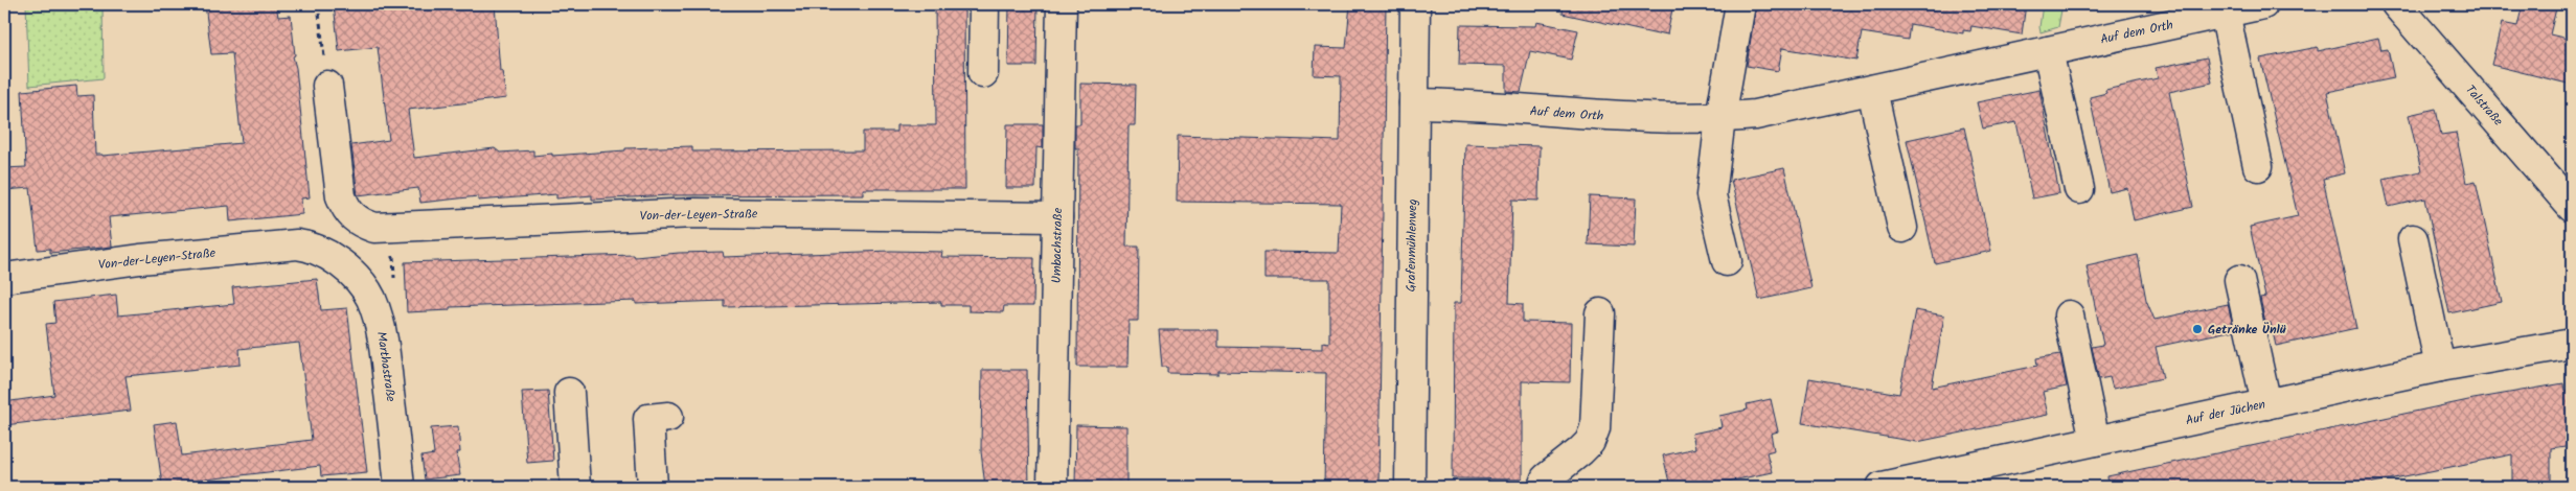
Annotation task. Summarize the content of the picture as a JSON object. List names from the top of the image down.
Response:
{
  "streets": {
    "street": [
      "Auf dem Orth",
      "Talstraße",
      "Von-der-Leyen-Straße",
      "Umbachstraße",
      "Grafenmühlenweg",
      "Marthastraße",
      "Auf der Jüchen"
    ]
  },
  "crossings": [
    ["Auf dem Orth", "Grafenmühlenweg"],
    ["Von-der-Leyen-Straße", "Umbachstraße"],
    ["Von-der-Leyen-Straße", "Marthastraße"]
  ],
  "places": ["Getränke Ünlü"]
}
